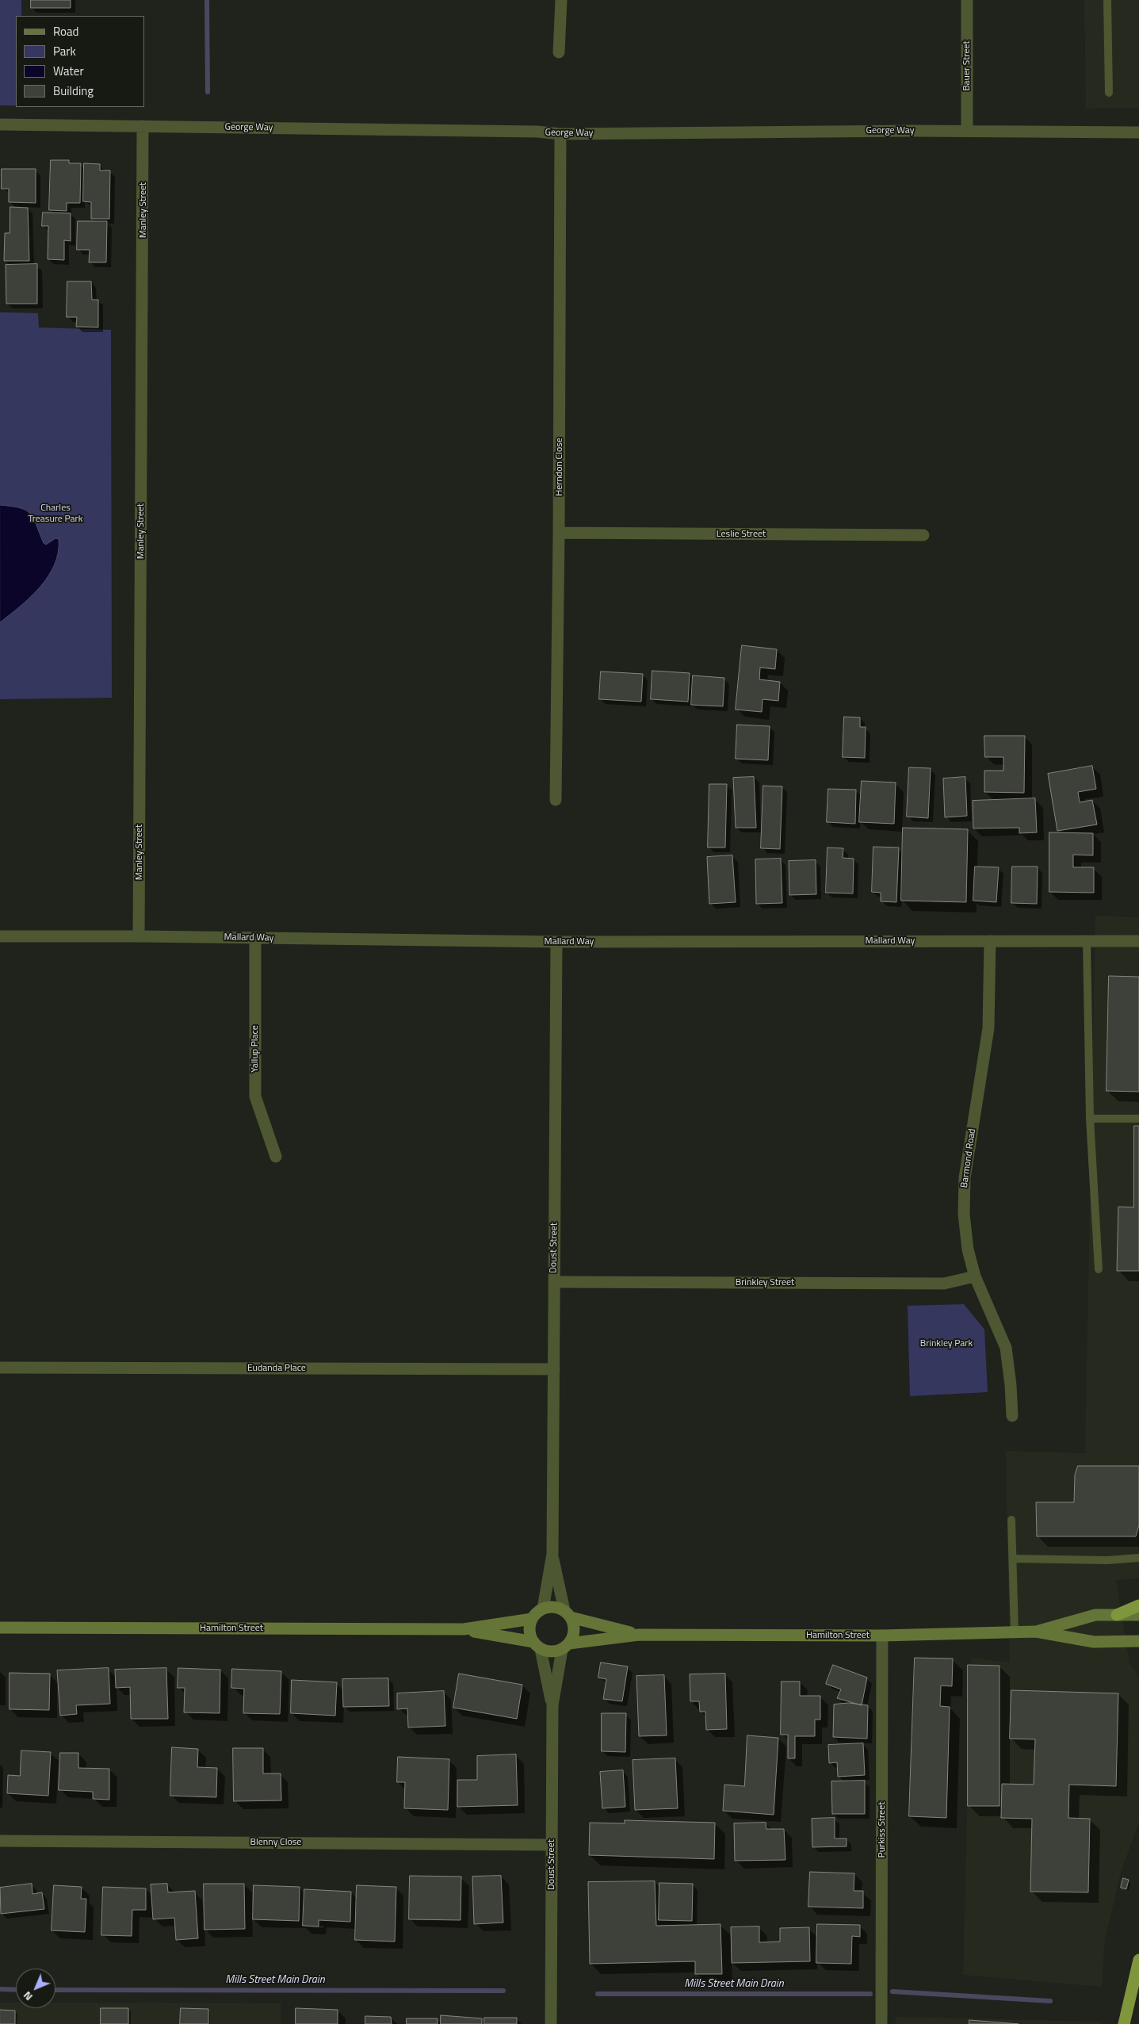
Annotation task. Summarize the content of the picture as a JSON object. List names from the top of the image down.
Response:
{
  "streets": {
    "main road": ["Hamilton Street"],
    "street": [
      "Bauer Street",
      "George Way",
      "Manley Street",
      "Herndon Close",
      "Leslie Street",
      "Mallard Way",
      "Yallup Place",
      "Barmond Road",
      "Doust Street",
      "Brinkley Street",
      "Eudanda Place",
      "Purkiss Street",
      "Blenny Close"
    ]
  },
  "crossings": [
    ["Bauer Street", "George Way"],
    ["George Way", "Manley Street"],
    ["George Way", "Herndon Close"],
    ["Manley Street", "Mallard Way"],
    ["Herndon Close", "Leslie Street"],
    ["Mallard Way", "Yallup Place"],
    ["Mallard Way", "Barmond Road"],
    ["Mallard Way", "Doust Street"],
    ["Barmond Road", "Brinkley Street"],
    ["Doust Street", "Brinkley Street"],
    ["Doust Street", "Eudanda Place"],
    ["Doust Street", "Hamilton Street"],
    ["Doust Street", "Blenny Close"],
    ["Hamilton Street", "Purkiss Street"]
  ],
  "water": ["Mills Street Main Drain"],
  "parks": ["Charles Treasure Park", "Brinkley Park"],
  "legend": [
    "Road",
    "Park",
    "Water",
    "Building"
  ],
  "north": "bottom left"
}
